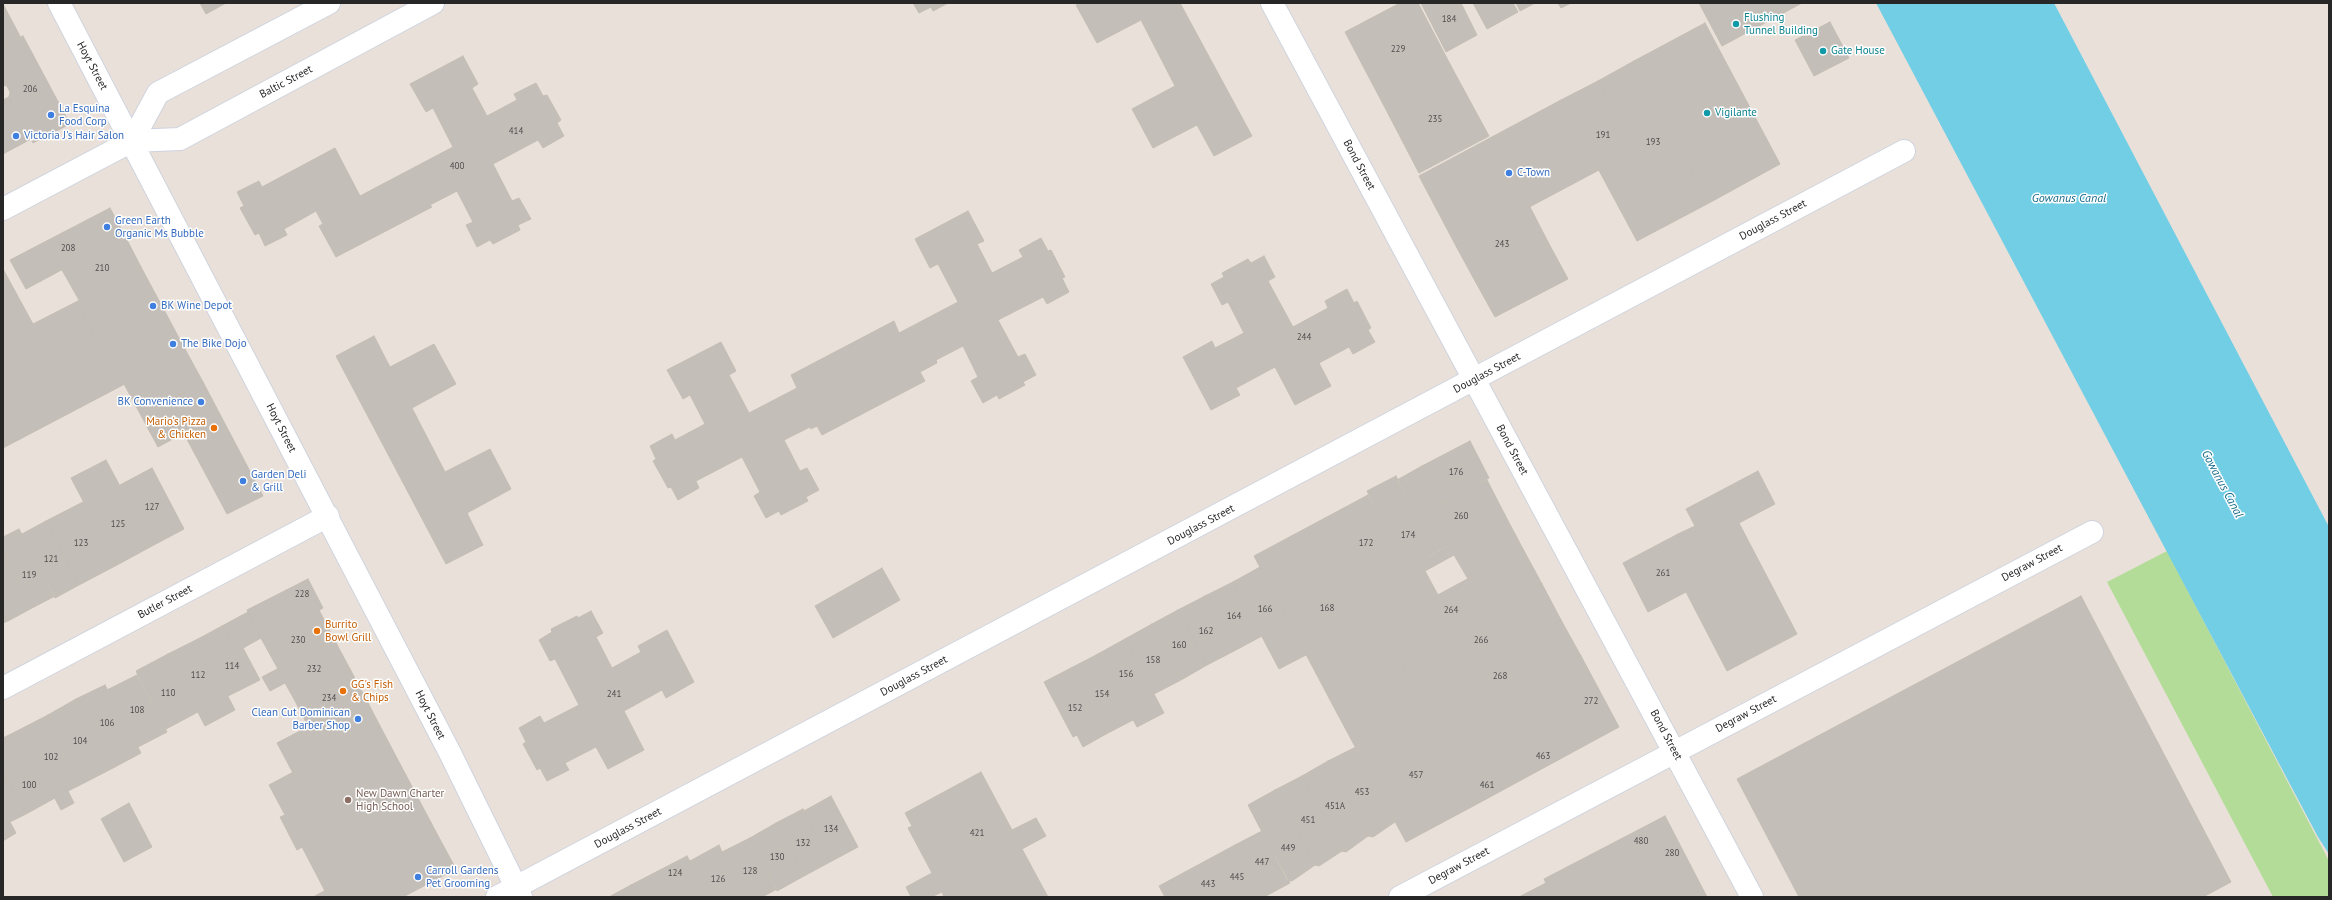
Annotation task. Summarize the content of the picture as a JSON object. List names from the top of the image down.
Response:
{
  "streets": {
    "street": [
      "Hoyt Street",
      "Baltic Street",
      "Bond Street",
      "Douglass Street",
      "Degraw Street",
      "Butler Street"
    ]
  },
  "crossings": [
    ["Hoyt Street", "Baltic Street"],
    ["Hoyt Street", "Douglass Street"],
    ["Hoyt Street", "Butler Street"],
    ["Bond Street", "Douglass Street"],
    ["Bond Street", "Degraw Street"]
  ],
  "water": ["Gowanus Canal"],
  "places": [
    "Flushing Tunnel Building",
    "Gate House",
    "Vigilante",
    "La Esquina Food Corp",
    "Victoria J's Hair Salon",
    "C-Town",
    "Green Earth Organic Ms Bubble",
    "BK Wine Depot",
    "The Bike Dojo",
    "BK Convenience",
    "Mario's Pizza & Chicken",
    "Garden Deli & Grill",
    "Burrito Bowl Grill",
    "GG's Fish & Chips",
    "Clean Cut Dominican Barber Shop",
    "New Dawn Charter High School",
    "Carroll Gardens Pet Grooming"
  ],
  "house_numbers": [
    "184",
    "229",
    "206",
    "235",
    "414",
    "191",
    "193",
    "400",
    "243",
    "208",
    "210",
    "244",
    "176",
    "127",
    "260",
    "125",
    "174",
    "123",
    "172",
    "121",
    "261",
    "119",
    "228",
    "168",
    "166",
    "264",
    "164",
    "162",
    "230",
    "266",
    "160",
    "158",
    "114",
    "232",
    "156",
    "112",
    "268",
    "110",
    "241",
    "154",
    "234",
    "272",
    "152",
    "108",
    "106",
    "104",
    "463",
    "102",
    "457",
    "100",
    "461",
    "453",
    "451A",
    "451",
    "134",
    "421",
    "480",
    "132",
    "449",
    "280",
    "130",
    "447",
    "128",
    "124",
    "445",
    "126",
    "443"
  ]
}
